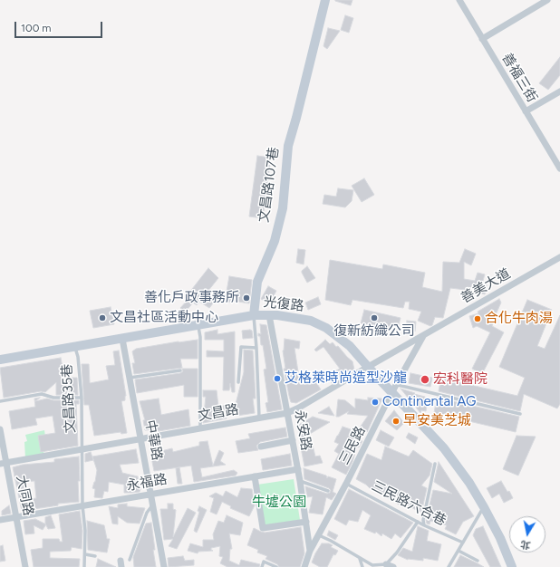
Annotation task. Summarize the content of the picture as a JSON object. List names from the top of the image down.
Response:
{
  "streets": {
    "main road": ["文昌路107巷", "光復路"],
    "street": [
      "善福三街",
      "善美大道",
      "文昌路",
      "永安路",
      "中華路",
      "三民路",
      "永福路",
      "大同路"
    ],
    "lane": ["文昌路35巷", "三民路六合巷"]
  },
  "crossings": [
    ["文昌路107巷", "光復路"],
    ["文昌路107巷", "文昌路"],
    ["善美大道", "文昌路"],
    ["善美大道", "三民路"],
    ["光復路", "文昌路35巷"],
    ["光復路", "文昌路"],
    ["光復路", "永安路"],
    ["光復路", "中華路"],
    ["光復路", "三民路"],
    ["文昌路35巷", "文昌路"],
    ["文昌路35巷", "永福路"],
    ["文昌路", "永安路"],
    ["文昌路", "中華路"],
    ["文昌路", "三民路"],
    ["文昌路", "大同路"],
    ["永安路", "三民路"],
    ["永安路", "永福路"],
    ["中華路", "永福路"],
    ["三民路", "三民路六合巷"],
    ["永福路", "大同路"]
  ],
  "parks": ["牛墟公園"],
  "places": [
    "善化戶政事務所",
    "文昌社區活動中心",
    "復新紡織公司",
    "合化牛肉湯",
    "艾格萊時尚造型沙龍",
    "宏科醫院",
    "Continental AG",
    "早安美芝城"
  ],
  "scale_bar": "100 m",
  "north": "bottom"
}
